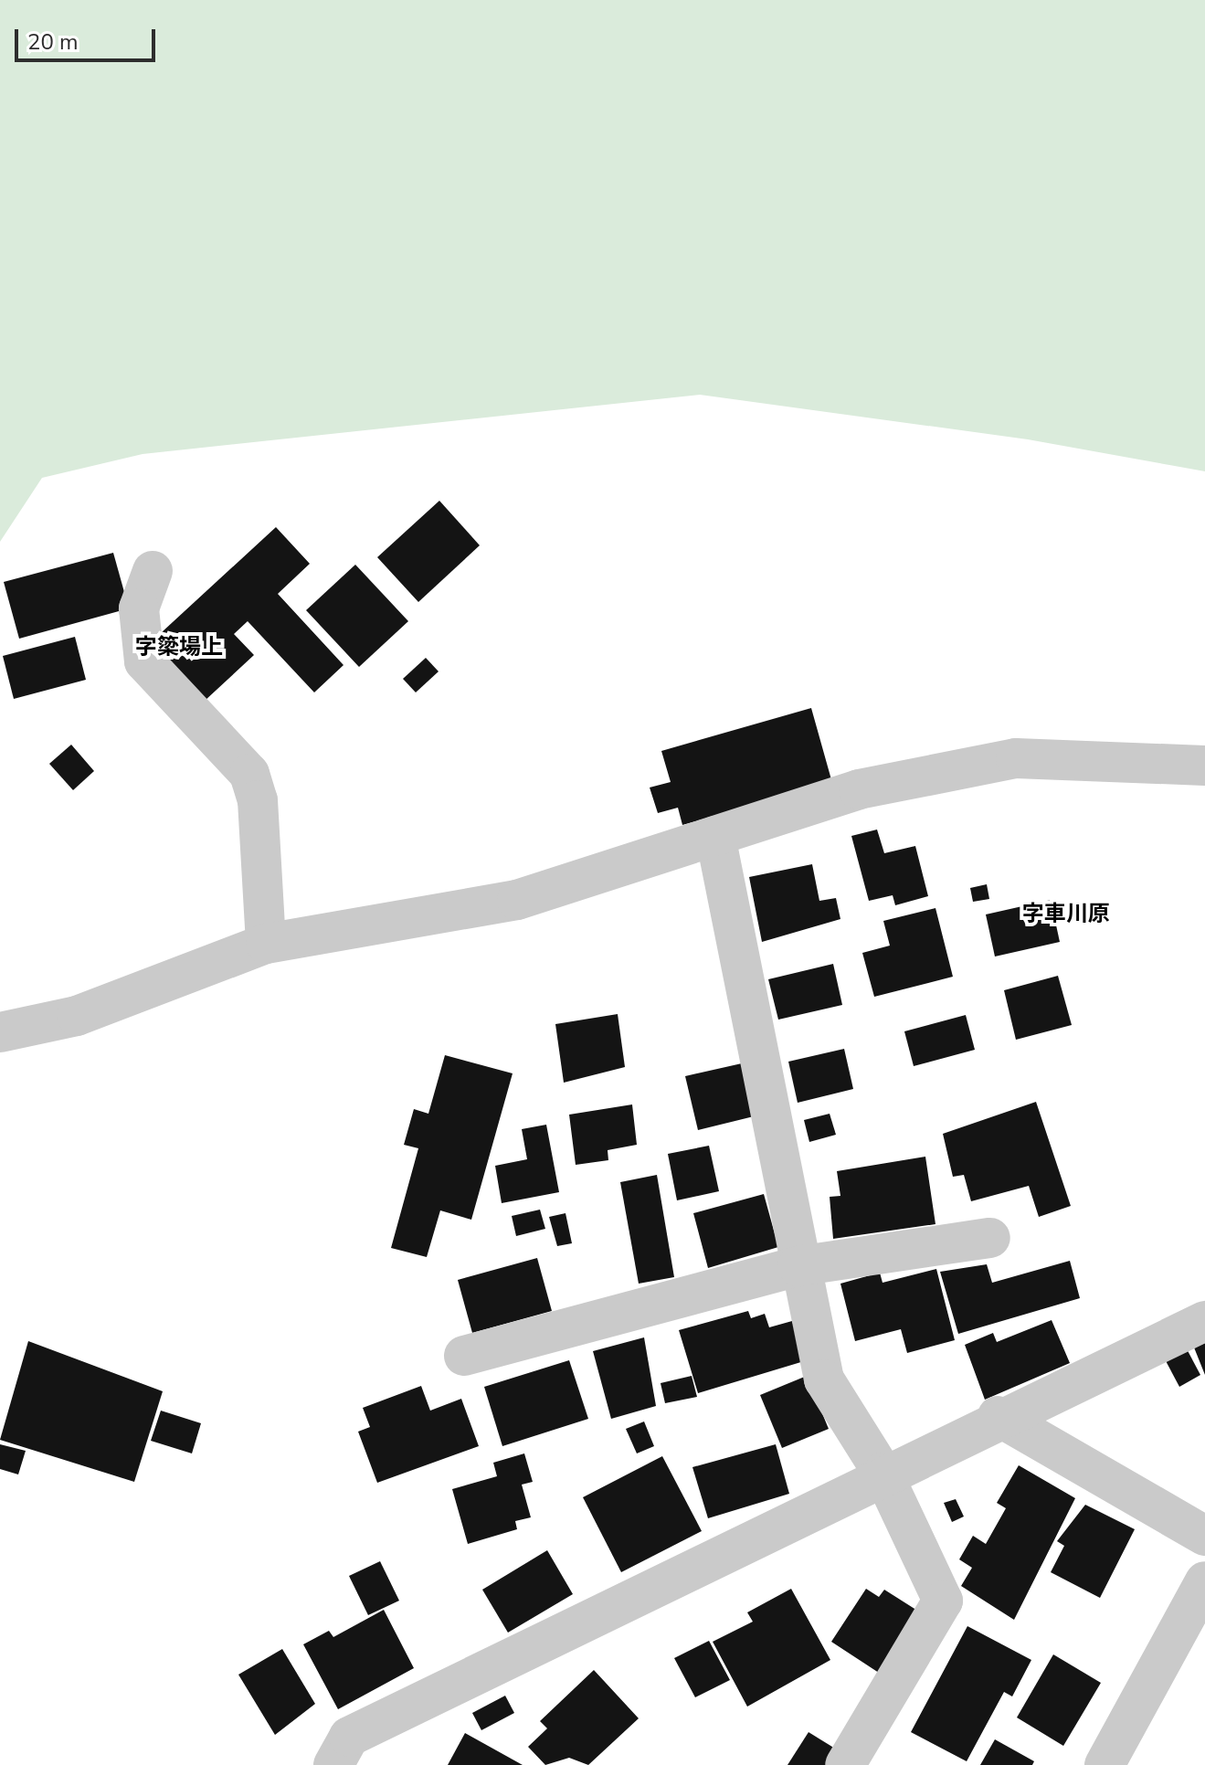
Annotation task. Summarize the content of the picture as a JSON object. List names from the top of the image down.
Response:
{
  "districts": ["字簗場上", "字車川原"],
  "scale_bar": "20 m"
}
